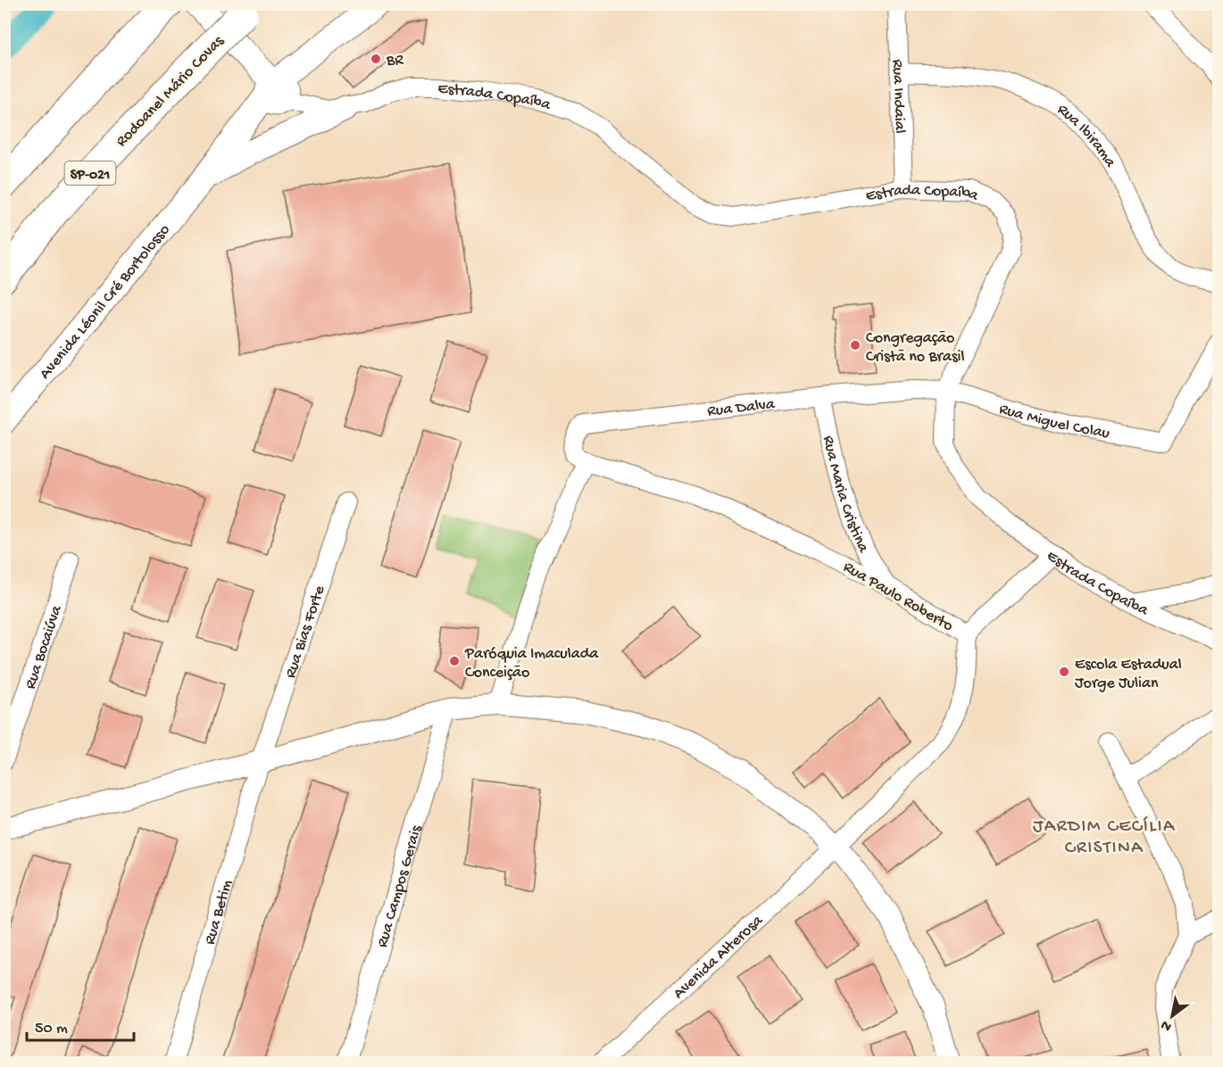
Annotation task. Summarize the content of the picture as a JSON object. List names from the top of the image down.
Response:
{
  "streets": {
    "highway": ["Rodoanel Mário Covas", "SP-021"],
    "main road": ["Avenida Léonil Cré Bortolosso"],
    "street": [
      "Estrada Copaíba",
      "Rua Indaial",
      "Rua Ibirama",
      "Rua Dalva",
      "Rua Miguel Colau",
      "Rua Maria Cristina",
      "Rua Paulo Roberto",
      "Rua Bias Forte",
      "Rua Bocaiúva",
      "Rua Campos Gerais",
      "Rua Betim",
      "Avenida Alterosa"
    ]
  },
  "crossings": [
    ["Estrada Copaíba", "Rua Indaial"],
    ["Estrada Copaíba", "Avenida Léonil Cré Bortolosso"],
    ["Estrada Copaíba", "Rua Dalva"],
    ["Estrada Copaíba", "Rua Miguel Colau"],
    ["Rua Indaial", "Rua Ibirama"],
    ["Rua Dalva", "Rua Miguel Colau"],
    ["Rua Dalva", "Rua Maria Cristina"],
    ["Rua Dalva", "Rua Paulo Roberto"],
    ["Rua Maria Cristina", "Rua Paulo Roberto"],
    ["Rua Paulo Roberto", "Avenida Alterosa"],
    ["Rua Bias Forte", "Rua Betim"]
  ],
  "districts": ["JARDIM CECÍLIA CRISTINA"],
  "places": [
    "BR",
    "Congregação Cristã no Brasil",
    "Paróquia Imaculada Conceição",
    "Escola Estadual Jorge Julian"
  ],
  "scale_bar": "50 m",
  "north": "bottom left"
}
